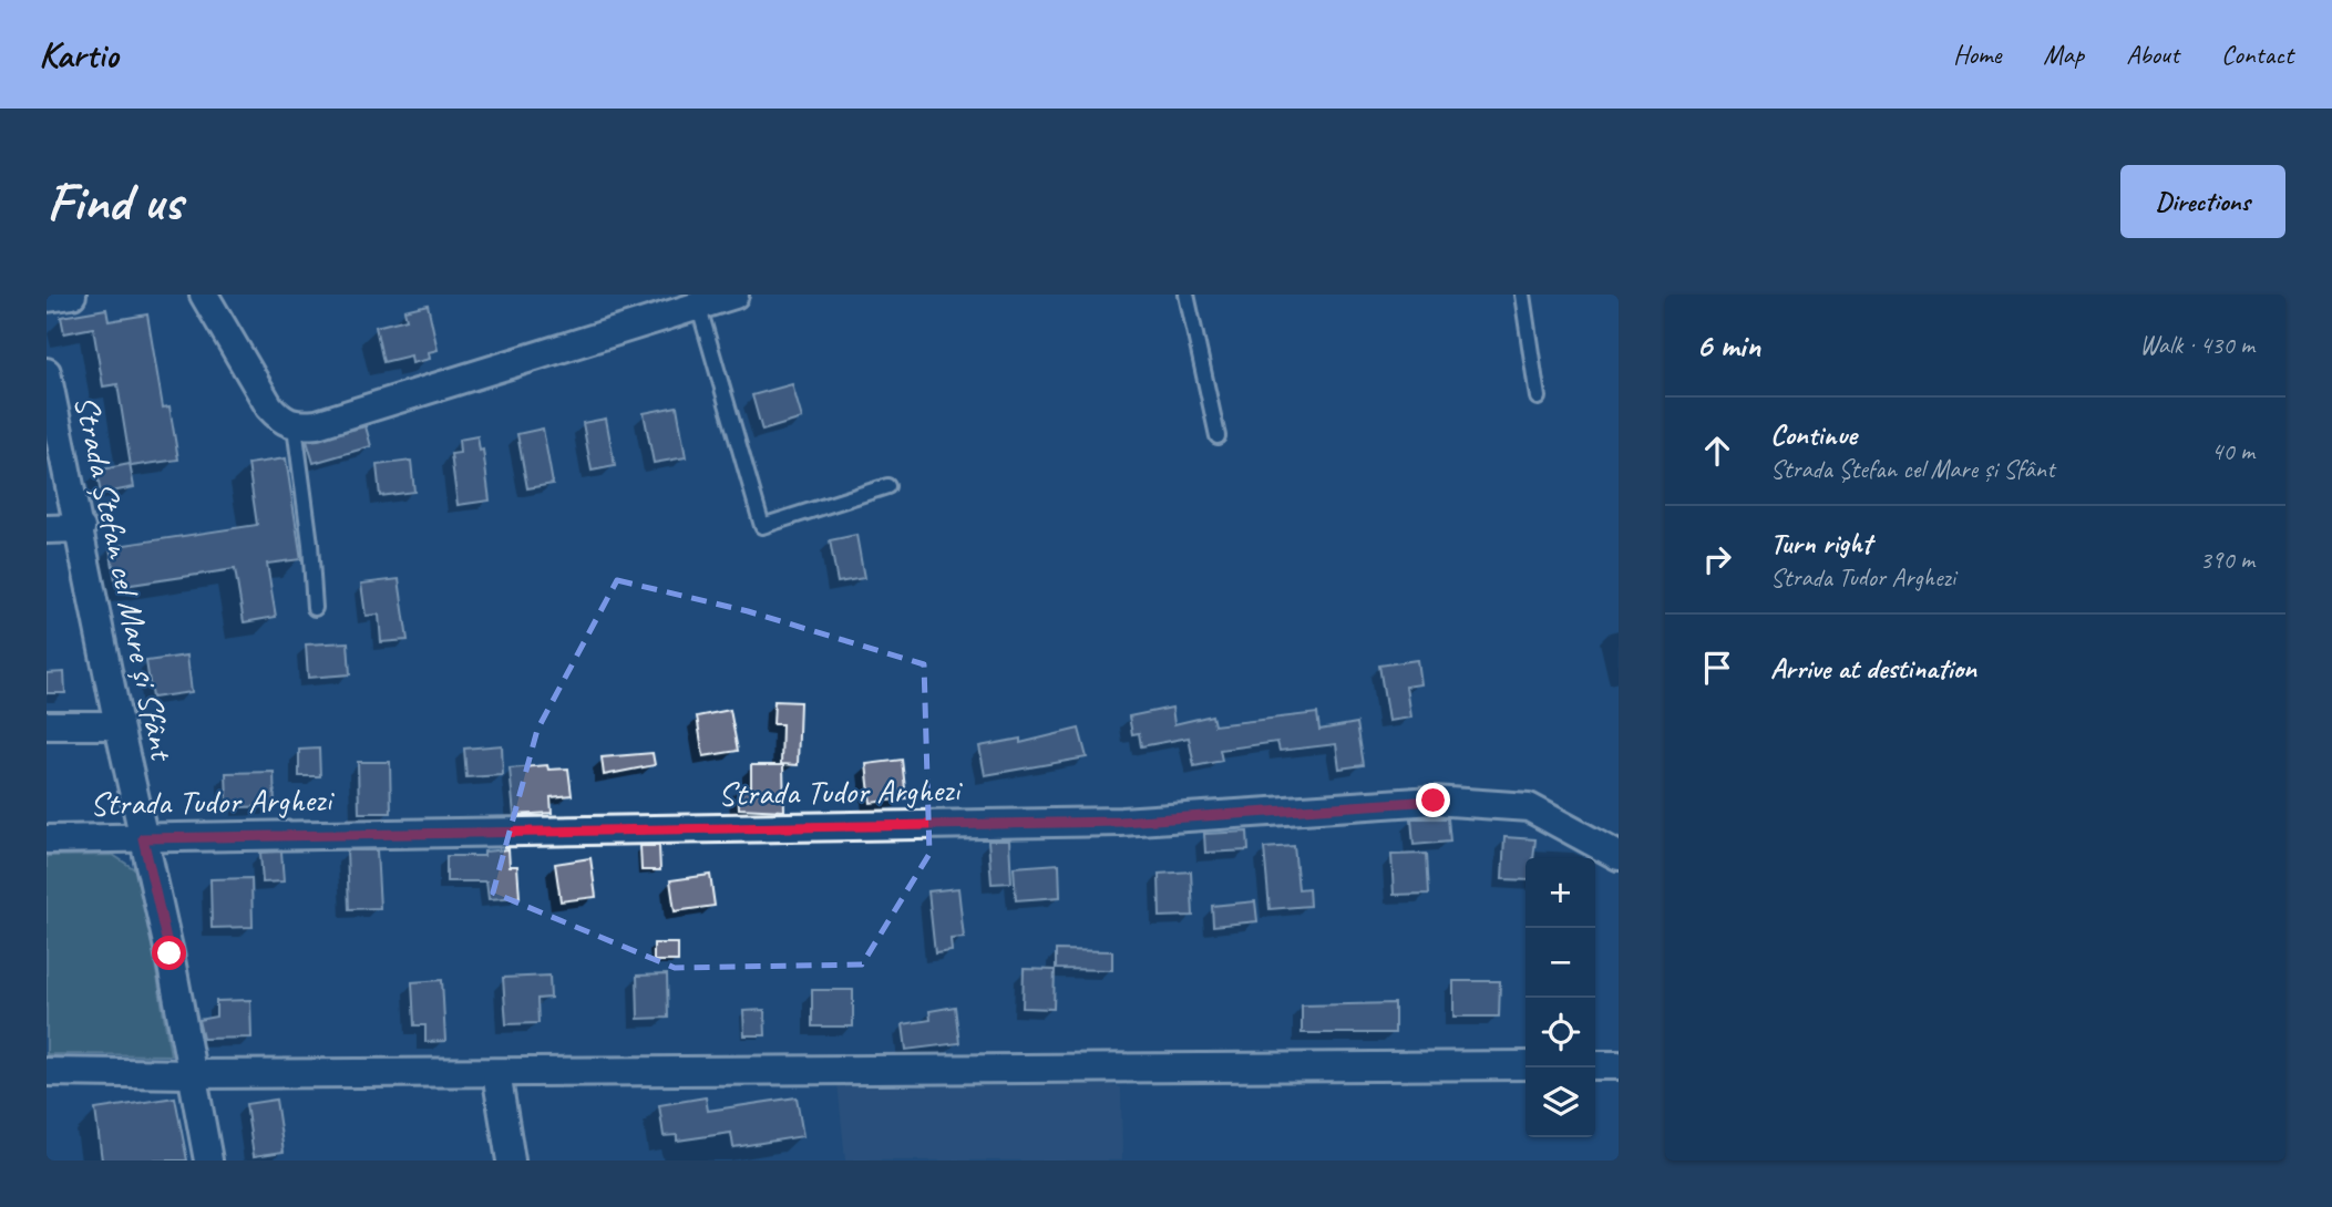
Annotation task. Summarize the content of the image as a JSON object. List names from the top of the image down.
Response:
{
  "streets": {
    "street": ["Strada Ștefan cel Mare și Sfânt", "Strada Tudor Arghezi"]
  },
  "crossings": [
    ["Strada Ștefan cel Mare și Sfânt", "Strada Tudor Arghezi"]
  ],
  "page": {
    "header": "Kartio",
    "nav": [
      "Home",
      "Map",
      "About",
      "Contact"
    ],
    "buttons": "Directions",
    "title": "Find us",
    "heading": ["6 min", "Walk · 430 m"],
    "list": [
      ["Continue", "Strada Ștefan cel Mare și Sfânt", "40 m"],
      ["Turn right", "Strada Tudor Arghezi", "390 m"],
      "Arrive at destination"
    ],
    "map_buttons": ["+", "−"]
  }
}
